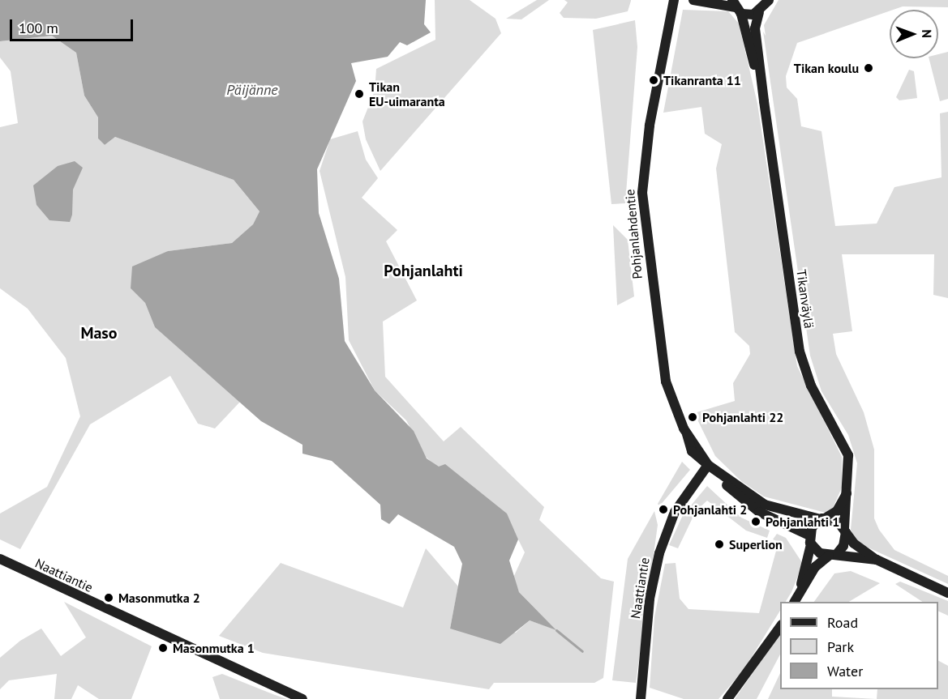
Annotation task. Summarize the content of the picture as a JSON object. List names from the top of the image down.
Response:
{
  "streets": {
    "street": ["Pohjanlahdentie", "Tikanväylä", "Naattiantie"]
  },
  "crossings": [
    ["Pohjanlahdentie", "Tikanväylä"],
    ["Pohjanlahdentie", "Naattiantie"]
  ],
  "districts": ["Pohjanlahti", "Maso"],
  "water": ["Päijänne"],
  "places": [
    "Tikan koulu",
    "Tikanranta 11",
    "Tikan EU-uimaranta",
    "Pohjanlahti 22",
    "Pohjanlahti 2",
    "Pohjanlahti 1",
    "Superlion",
    "Masonmutka 2",
    "Masonmutka 1"
  ],
  "legend": ["Road", "Park", "Water"],
  "scale_bar": "100 m",
  "north": "right"
}
